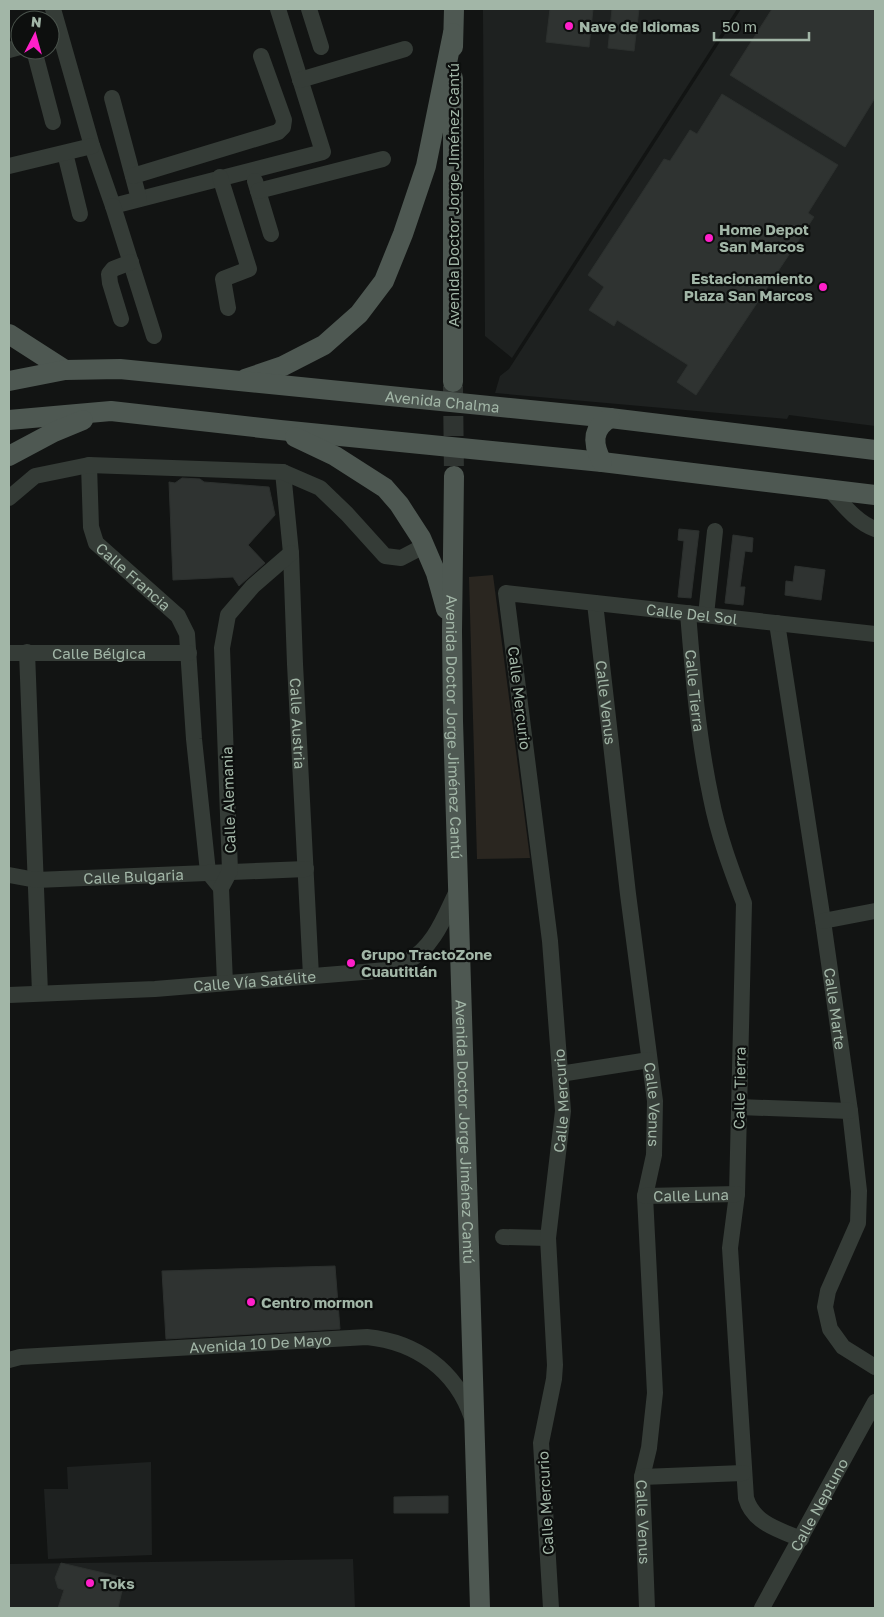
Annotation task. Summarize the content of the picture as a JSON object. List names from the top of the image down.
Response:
{
  "streets": {
    "main road": ["Avenida Doctor Jorge Jiménez Cantú", "Avenida Chalma"],
    "street": [
      "Calle Francia",
      "Calle Del Sol",
      "Calle Bélgica",
      "Calle Tierra",
      "Calle Mercurio",
      "Calle Venus",
      "Calle Austria",
      "Calle Alemania",
      "Calle Bulgaria",
      "Calle Vía Satélite",
      "Calle Marte",
      "Calle Luna",
      "Avenida 10 De Mayo",
      "Calle Neptuno"
    ]
  },
  "crossings": [
    ["Avenida Doctor Jorge Jiménez Cantú", "Calle Vía Satélite"],
    ["Avenida Doctor Jorge Jiménez Cantú", "Avenida 10 De Mayo"],
    ["Calle Francia", "Calle Bélgica"],
    ["Calle Francia", "Calle Bulgaria"],
    ["Calle Del Sol", "Calle Tierra"],
    ["Calle Del Sol", "Calle Mercurio"],
    ["Calle Del Sol", "Calle Venus"],
    ["Calle Del Sol", "Calle Marte"],
    ["Calle Tierra", "Calle Luna"],
    ["Calle Tierra", "Calle Neptuno"],
    ["Calle Venus", "Calle Luna"],
    ["Calle Austria", "Calle Alemania"],
    ["Calle Austria", "Calle Bulgaria"],
    ["Calle Austria", "Calle Vía Satélite"],
    ["Calle Alemania", "Calle Bulgaria"],
    ["Calle Alemania", "Calle Vía Satélite"]
  ],
  "places": [
    "Nave de Idiomas",
    "Home Depot San Marcos",
    "Estacionamiento Plaza San Marcos",
    "Grupo TractoZone Cuautitlán",
    "Centro mormon",
    "Toks"
  ],
  "scale_bar": "50 m",
  "north": "top"
}
